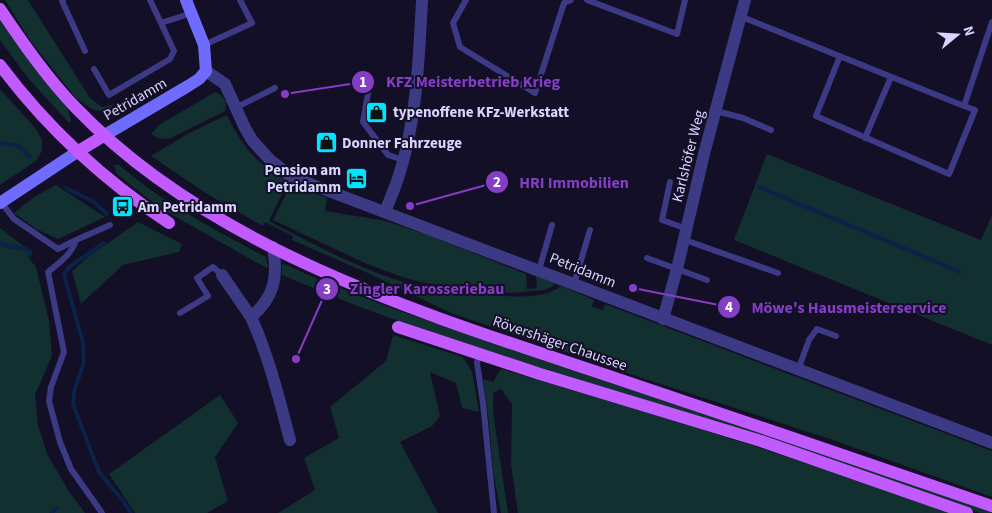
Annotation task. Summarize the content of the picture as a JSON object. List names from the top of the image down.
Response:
{
  "streets": {
    "main road": ["Petridamm", "Rövershäger Chaussee"],
    "street": ["Karlshöfer Weg"]
  },
  "crossings": [
    ["Petridamm", "Karlshöfer Weg"],
    ["Petridamm", "Rövershäger Chaussee"]
  ],
  "places": {
    "other": [
      "KFZ Meisterbetrieb Krieg",
      "HRI Immobilien",
      "Möwe's Hausmeisterservice",
      "Zingler Karosseriebau"
    ],
    "shop": ["typenoffene KFz-Werkstatt", "Donner Fahrzeuge"],
    "hotel": ["Pension am Petridamm"],
    "bus stop": ["Am Petridamm"]
  },
  "north": "right"
}
